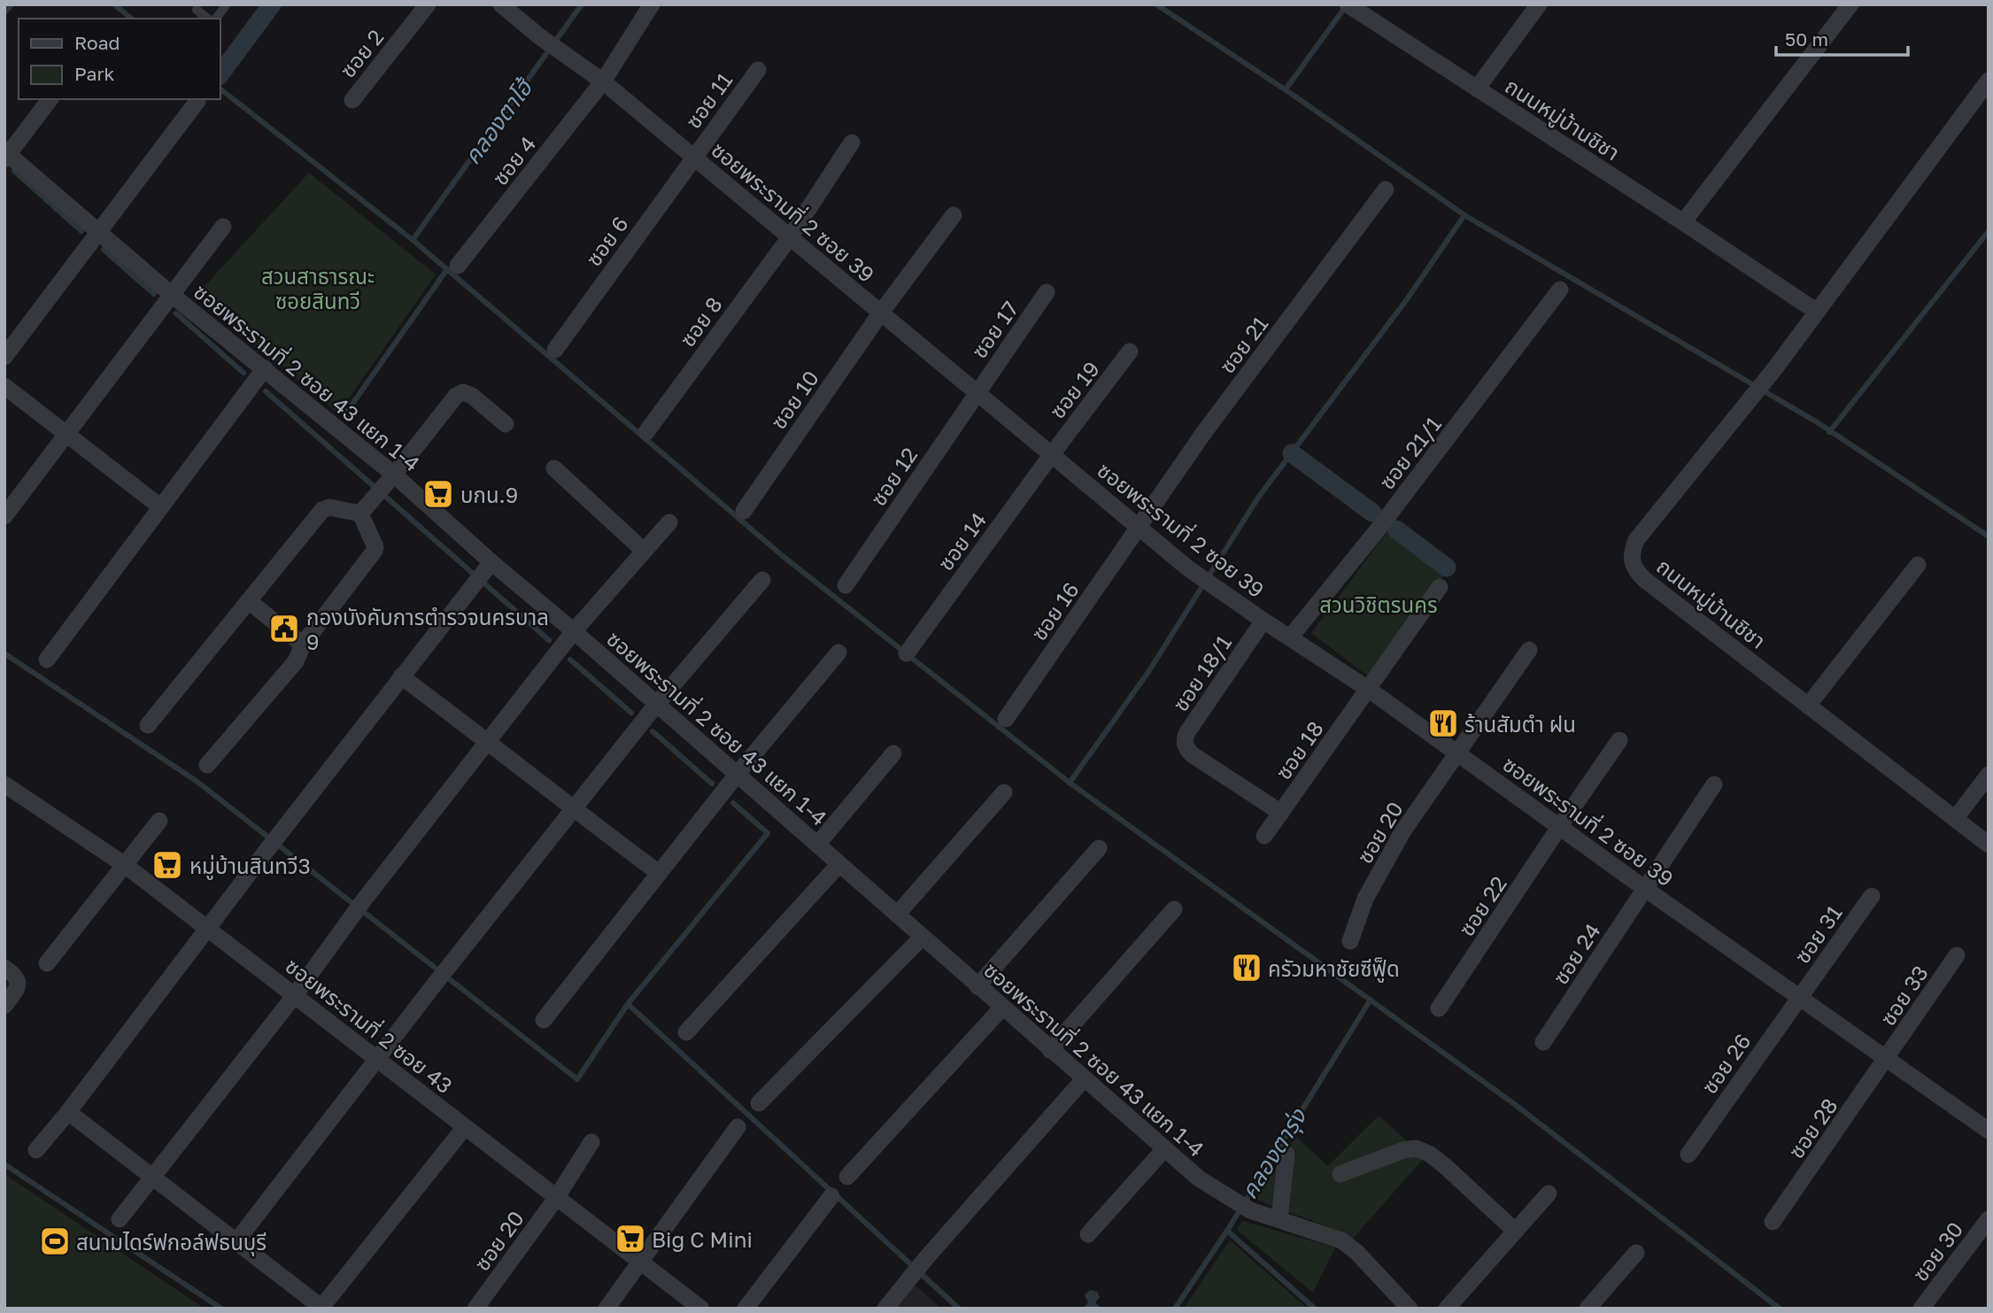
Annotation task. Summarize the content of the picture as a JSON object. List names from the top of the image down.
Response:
{
  "streets": {
    "street": [
      "ซอย 2",
      "ซอย 11",
      "ถนนหมู่บ้านชิชา",
      "ซอย 4",
      "ซอยพระรามที่ 2 ซอย 39",
      "ซอย 6",
      "ซอย 8",
      "ซอย 17",
      "ซอย 21",
      "ซอยพระรามที่ 2 ซอย 43 แยก 1-4",
      "ซอย 19",
      "ซอย 10",
      "ซอย 21/1",
      "ซอย 12",
      "ซอย 14",
      "ซอย 16",
      "ซอย 18/1",
      "ซอย 18",
      "ซอย 20",
      "ซอย 22",
      "ซอย 31",
      "ซอย 24",
      "ซอย 33",
      "ซอยพระรามที่ 2 ซอย 43",
      "ซอย 26",
      "ซอย 28",
      "ซอย 30"
    ]
  },
  "crossings": [
    ["ซอย 11", "ซอยพระรามที่ 2 ซอย 39"],
    ["ซอย 11", "ซอย 6"],
    ["ซอย 4", "ซอยพระรามที่ 2 ซอย 39"],
    ["ซอยพระรามที่ 2 ซอย 39", "ซอย 6"],
    ["ซอยพระรามที่ 2 ซอย 39", "ซอย 8"],
    ["ซอยพระรามที่ 2 ซอย 39", "ซอย 17"],
    ["ซอยพระรามที่ 2 ซอย 39", "ซอย 21"],
    ["ซอยพระรามที่ 2 ซอย 39", "ซอย 19"],
    ["ซอยพระรามที่ 2 ซอย 39", "ซอย 10"],
    ["ซอยพระรามที่ 2 ซอย 39", "ซอย 21/1"],
    ["ซอยพระรามที่ 2 ซอย 39", "ซอย 12"],
    ["ซอยพระรามที่ 2 ซอย 39", "ซอย 14"],
    ["ซอยพระรามที่ 2 ซอย 39", "ซอย 16"],
    ["ซอยพระรามที่ 2 ซอย 39", "ซอย 18/1"],
    ["ซอยพระรามที่ 2 ซอย 39", "ซอย 18"],
    ["ซอยพระรามที่ 2 ซอย 39", "ซอย 20"],
    ["ซอยพระรามที่ 2 ซอย 39", "ซอย 22"],
    ["ซอยพระรามที่ 2 ซอย 39", "ซอย 31"],
    ["ซอยพระรามที่ 2 ซอย 39", "ซอย 24"],
    ["ซอยพระรามที่ 2 ซอย 39", "ซอย 33"],
    ["ซอยพระรามที่ 2 ซอย 39", "ซอย 26"],
    ["ซอยพระรามที่ 2 ซอย 39", "ซอย 28"],
    ["ซอย 17", "ซอย 12"],
    ["ซอย 21", "ซอย 16"],
    ["ซอย 19", "ซอย 14"],
    ["ซอย 18/1", "ซอย 18"],
    ["ซอย 20", "ซอยพระรามที่ 2 ซอย 43"],
    ["ซอย 31", "ซอย 26"],
    ["ซอย 33", "ซอย 28"]
  ],
  "water": ["คลองตาโฮ้", "คลองตารุ่ง"],
  "parks": ["สวนสาธารณะ ซอยสินทวี", "สวนวิชิตรนคร"],
  "places": {
    "supermarket": ["บกน.9", "หมู่บ้านสินทวี3", "Big C Mini"],
    "public building": ["กองบังคับการตำรวจนครบาล 9"],
    "restaurant": ["ร้านสัมตำ ฝน", "ครัวมหาชัยซีฟู็ด"],
    "sports": ["สนามไดร์ฟกอล์ฟธนบุรี"]
  },
  "legend": ["Road", "Park"],
  "scale_bar": "50 m"
}
